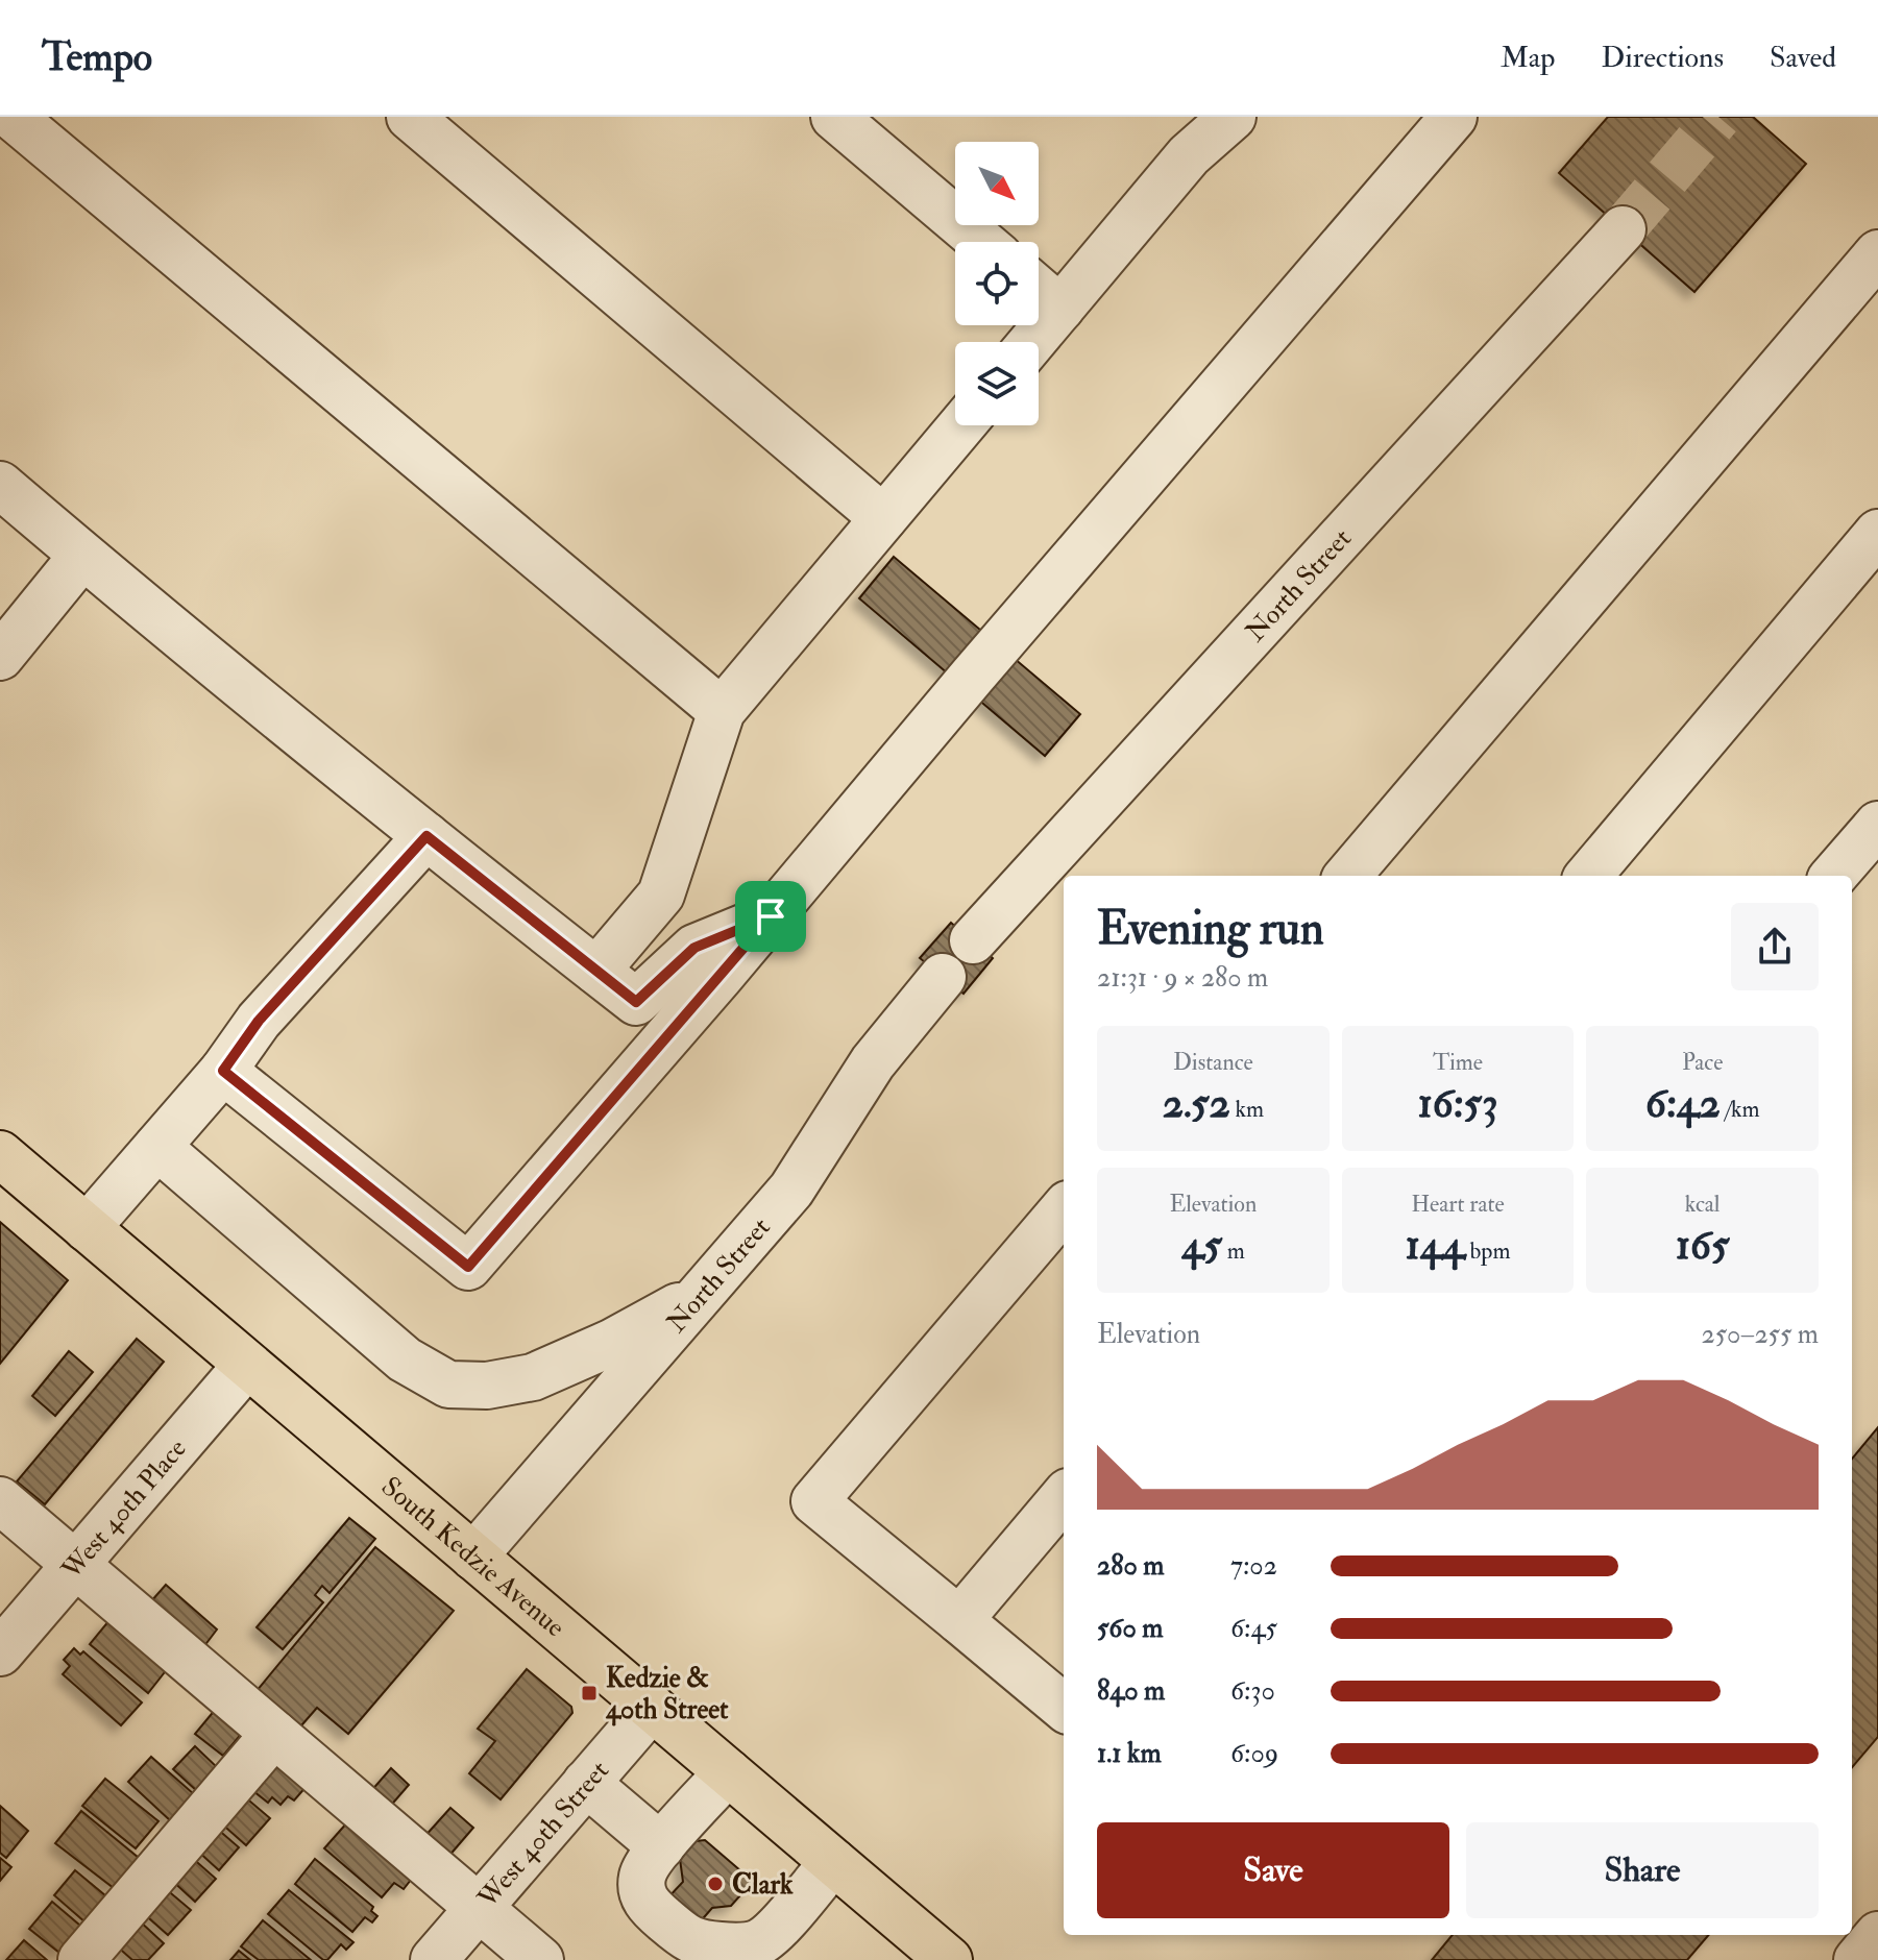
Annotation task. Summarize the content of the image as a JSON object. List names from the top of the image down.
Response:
{
  "streets": {
    "main road": ["South Kedzie Avenue"],
    "street": ["North Street", "West 40th Place", "West 40th Street"]
  },
  "crossings": [
    ["North Street", "South Kedzie Avenue"],
    ["West 40th Place", "South Kedzie Avenue"],
    ["South Kedzie Avenue", "West 40th Street"]
  ],
  "places": {
    "transit": ["Kedzie & 40th Street"],
    "other": ["Clark"]
  },
  "north": "bottom right",
  "page": {
    "header": "Tempo",
    "nav": ["Map", "Directions", "Saved"],
    "heading": ["Evening run", "21:31 · 9 × 280 m"],
    "stats": [
      ["Distance", "2.52 km"],
      ["Time", "16:53"],
      ["Pace", "6:42 /km"],
      ["Elevation", "45 m"],
      ["Heart rate", "144 bpm"],
      ["kcal", "165"]
    ],
    "chart": ["Elevation", "250–255 m"],
    "list": [
      {
        "name": "280 m",
        "note": "7:02"
      },
      {
        "name": "560 m",
        "note": "6:45"
      },
      {
        "name": "840 m",
        "note": "6:30"
      },
      {
        "name": "1.1 km",
        "note": "6:09"
      }
    ],
    "buttons": ["Save", "Share"]
  }
}
